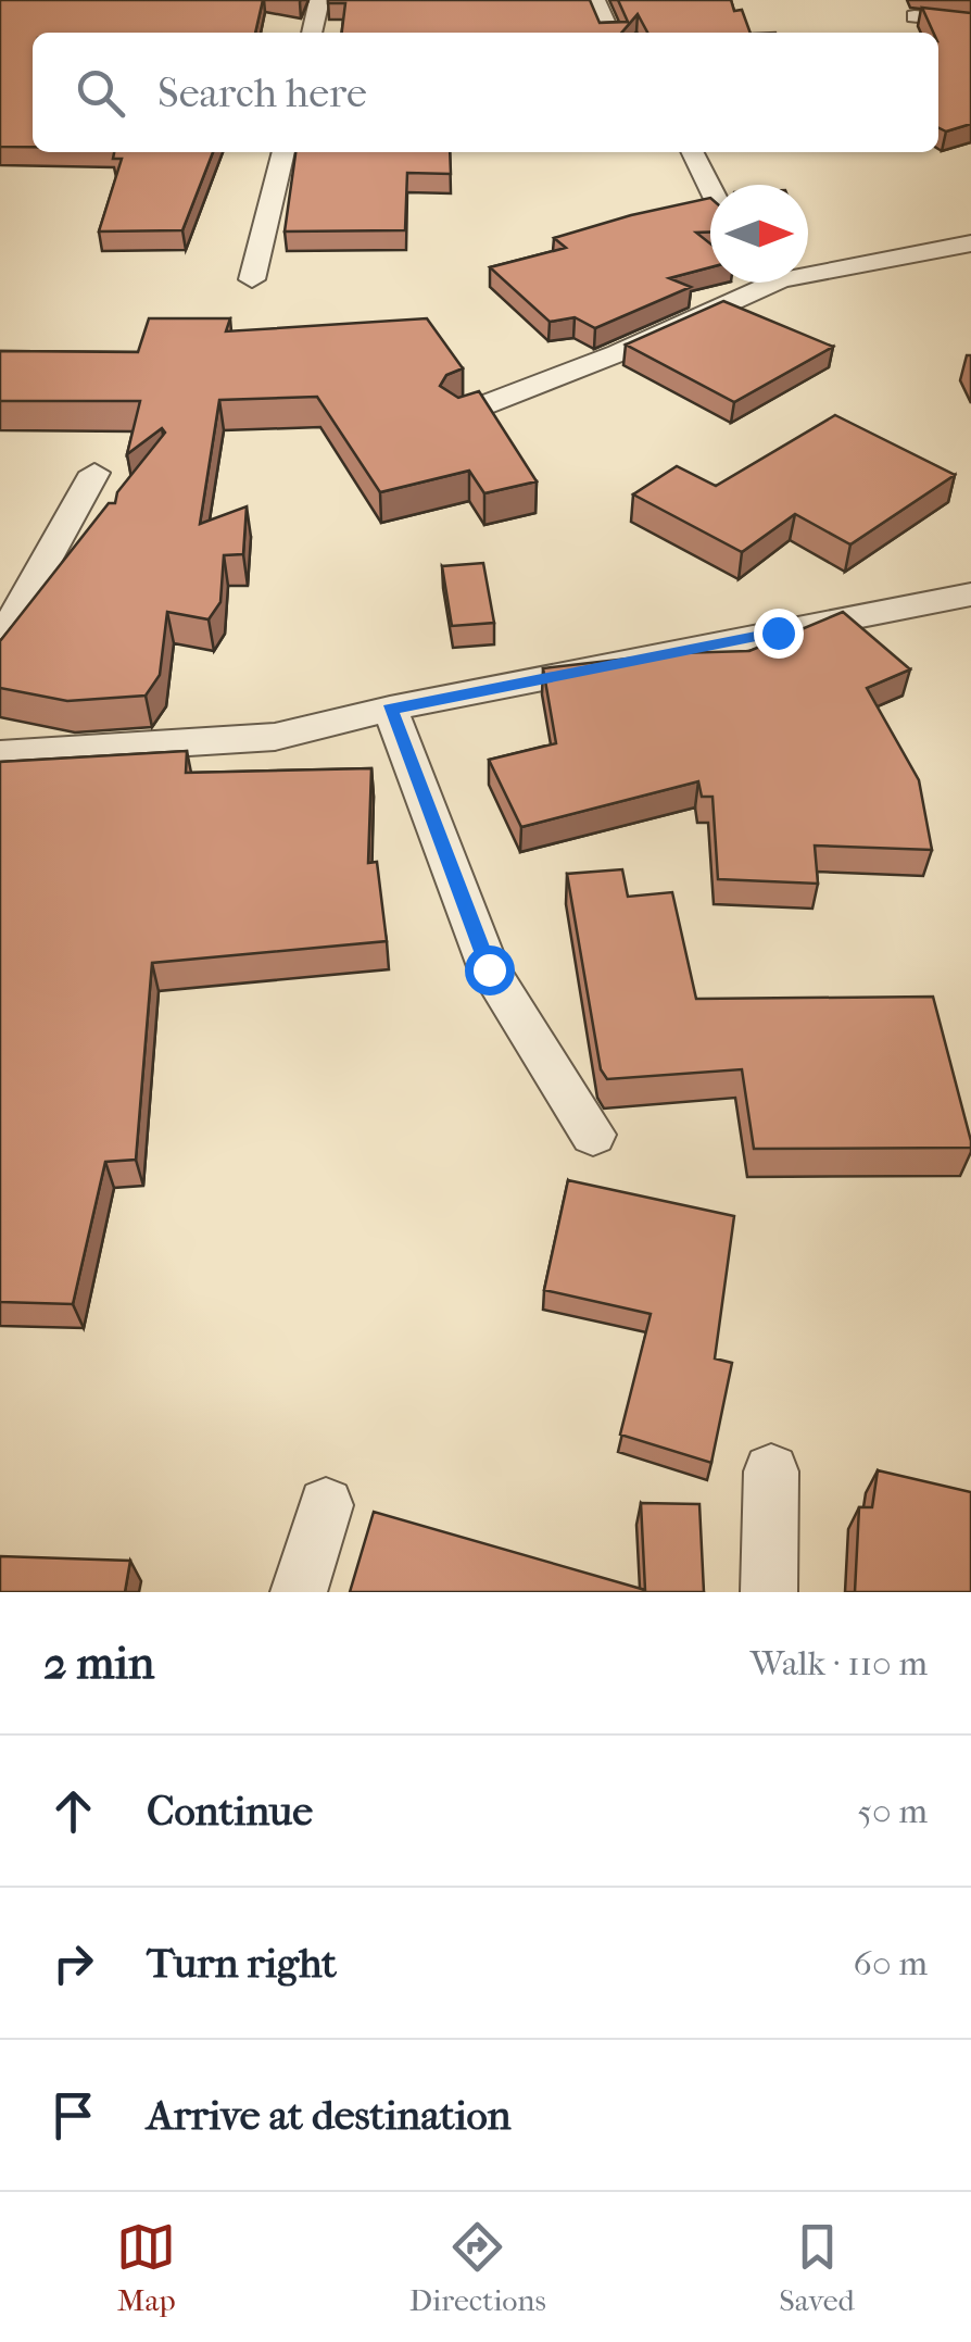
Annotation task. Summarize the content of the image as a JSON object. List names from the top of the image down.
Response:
{
  "north": "right",
  "page": {
    "search": "Search here",
    "heading": ["2 min", "Walk · 110 m"],
    "list": [
      ["Continue", "50 m"],
      ["Turn right", "60 m"],
      "Arrive at destination"
    ],
    "nav": ["Map", "Directions", "Saved"]
  }
}
